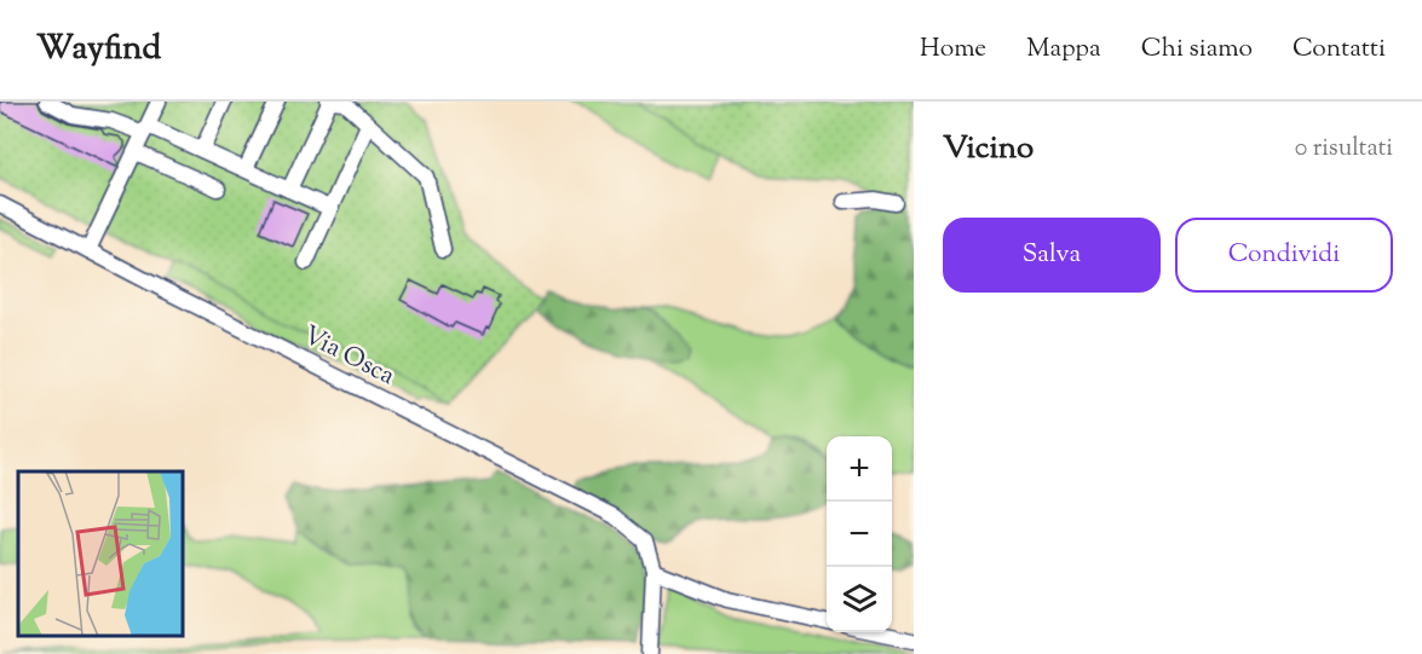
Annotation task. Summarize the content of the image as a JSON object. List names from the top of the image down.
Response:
{
  "streets": {
    "street": ["Via Osca"]
  },
  "page": {
    "header": "Wayfind",
    "nav": [
      "Home",
      "Mappa",
      "Chi siamo",
      "Contatti"
    ],
    "heading": ["Vicino", "0 risultati"],
    "buttons": ["Salva", "Condividi"],
    "map_buttons": ["+", "−"]
  }
}
